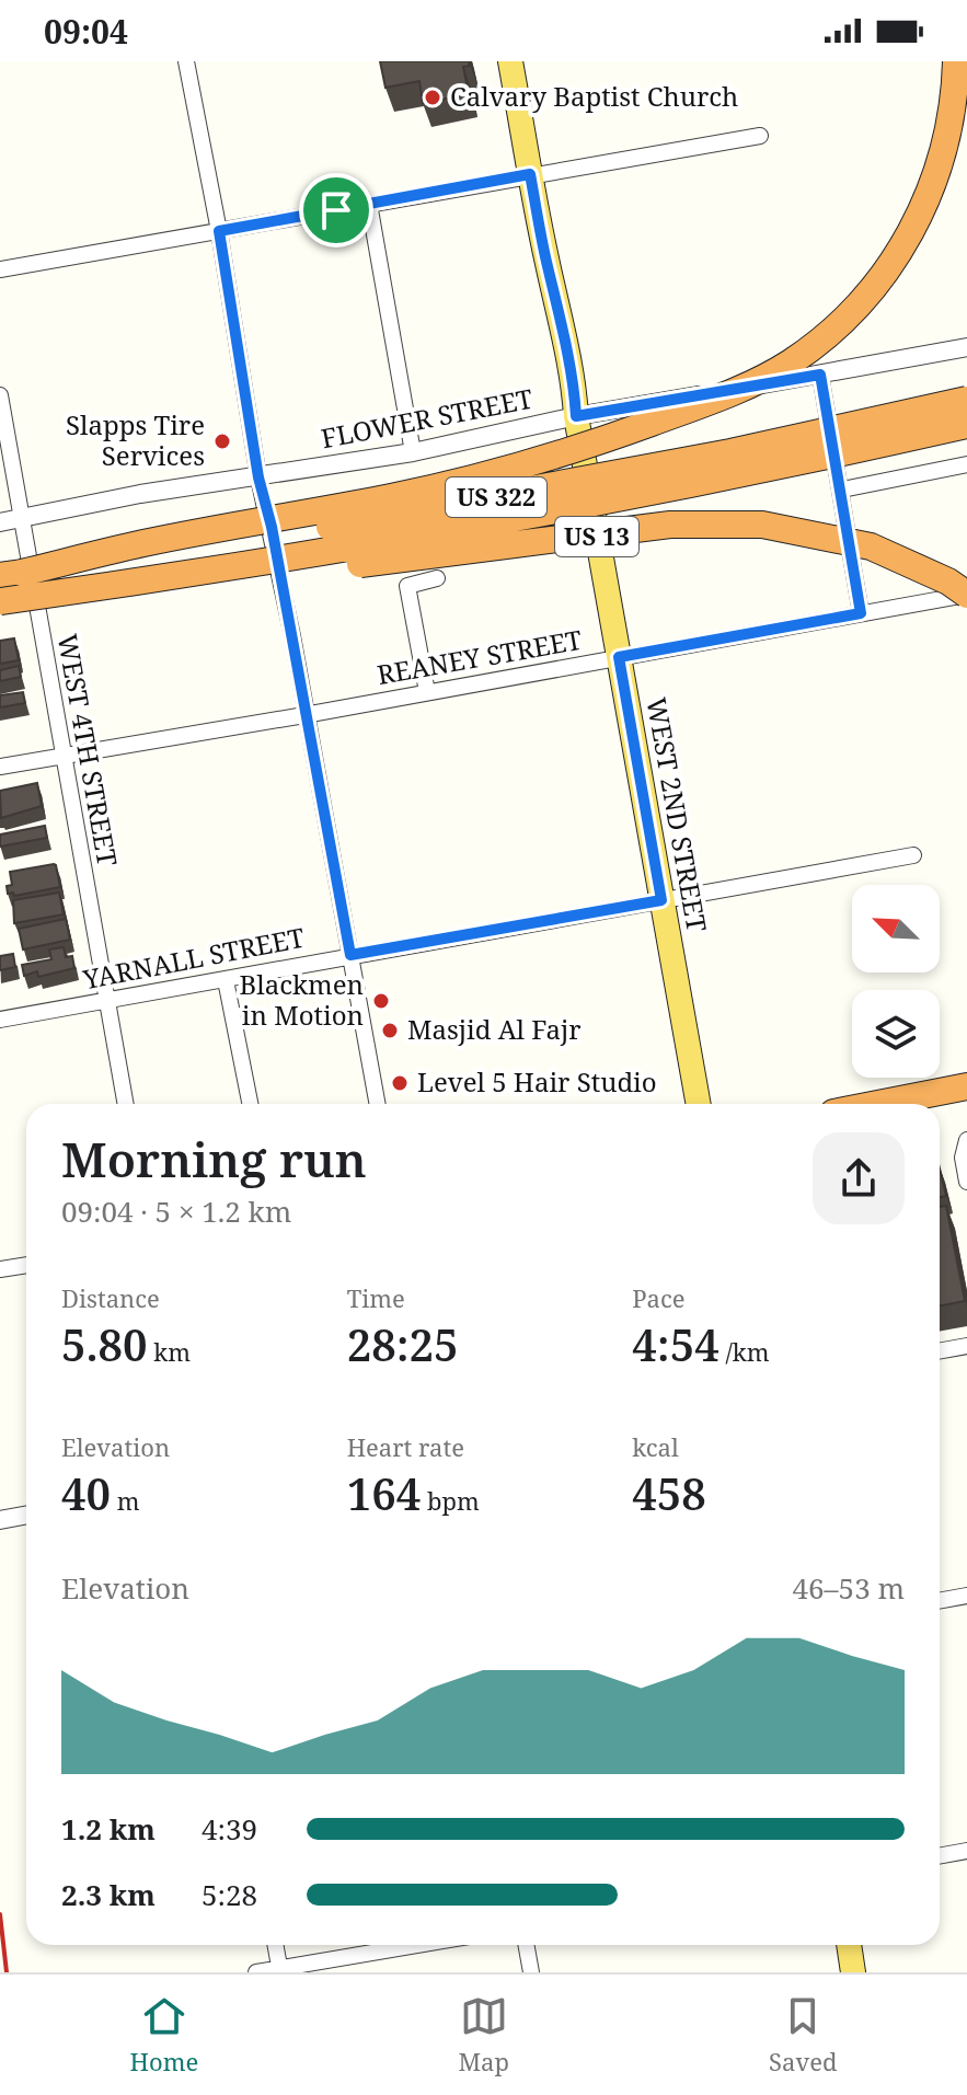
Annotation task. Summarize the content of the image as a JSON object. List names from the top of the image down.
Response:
{
  "streets": {
    "highway": ["US 322"],
    "main road": ["US 13", "WEST 2ND STREET"],
    "street": [
      "FLOWER STREET",
      "REANEY STREET",
      "WEST 4TH STREET",
      "YARNALL STREET"
    ]
  },
  "crossings": [
    ["FLOWER STREET", "WEST 4TH STREET"],
    ["FLOWER STREET", "WEST 2ND STREET"],
    ["REANEY STREET", "WEST 4TH STREET"],
    ["REANEY STREET", "WEST 2ND STREET"],
    ["WEST 4TH STREET", "YARNALL STREET"],
    ["WEST 2ND STREET", "YARNALL STREET"]
  ],
  "places": [
    "Calvary Baptist Church",
    "Slapps Tire Services",
    "Blackmen in Motion",
    "Masjid Al Fajr",
    "Level 5 Hair Studio"
  ],
  "north": "top left",
  "page": {
    "status": "09:04",
    "heading": ["Morning run", "09:04 · 5 × 1.2 km"],
    "stats": [
      ["Distance", "5.80 km"],
      ["Time", "28:25"],
      ["Pace", "4:54 /km"],
      ["Elevation", "40 m"],
      ["Heart rate", "164 bpm"],
      ["kcal", "458"]
    ],
    "chart": ["Elevation", "46–53 m"],
    "list": [
      {
        "name": "1.2 km",
        "note": "4:39"
      },
      {
        "name": "2.3 km",
        "note": "5:28"
      }
    ],
    "tabs": ["Home", "Map", "Saved"]
  }
}
